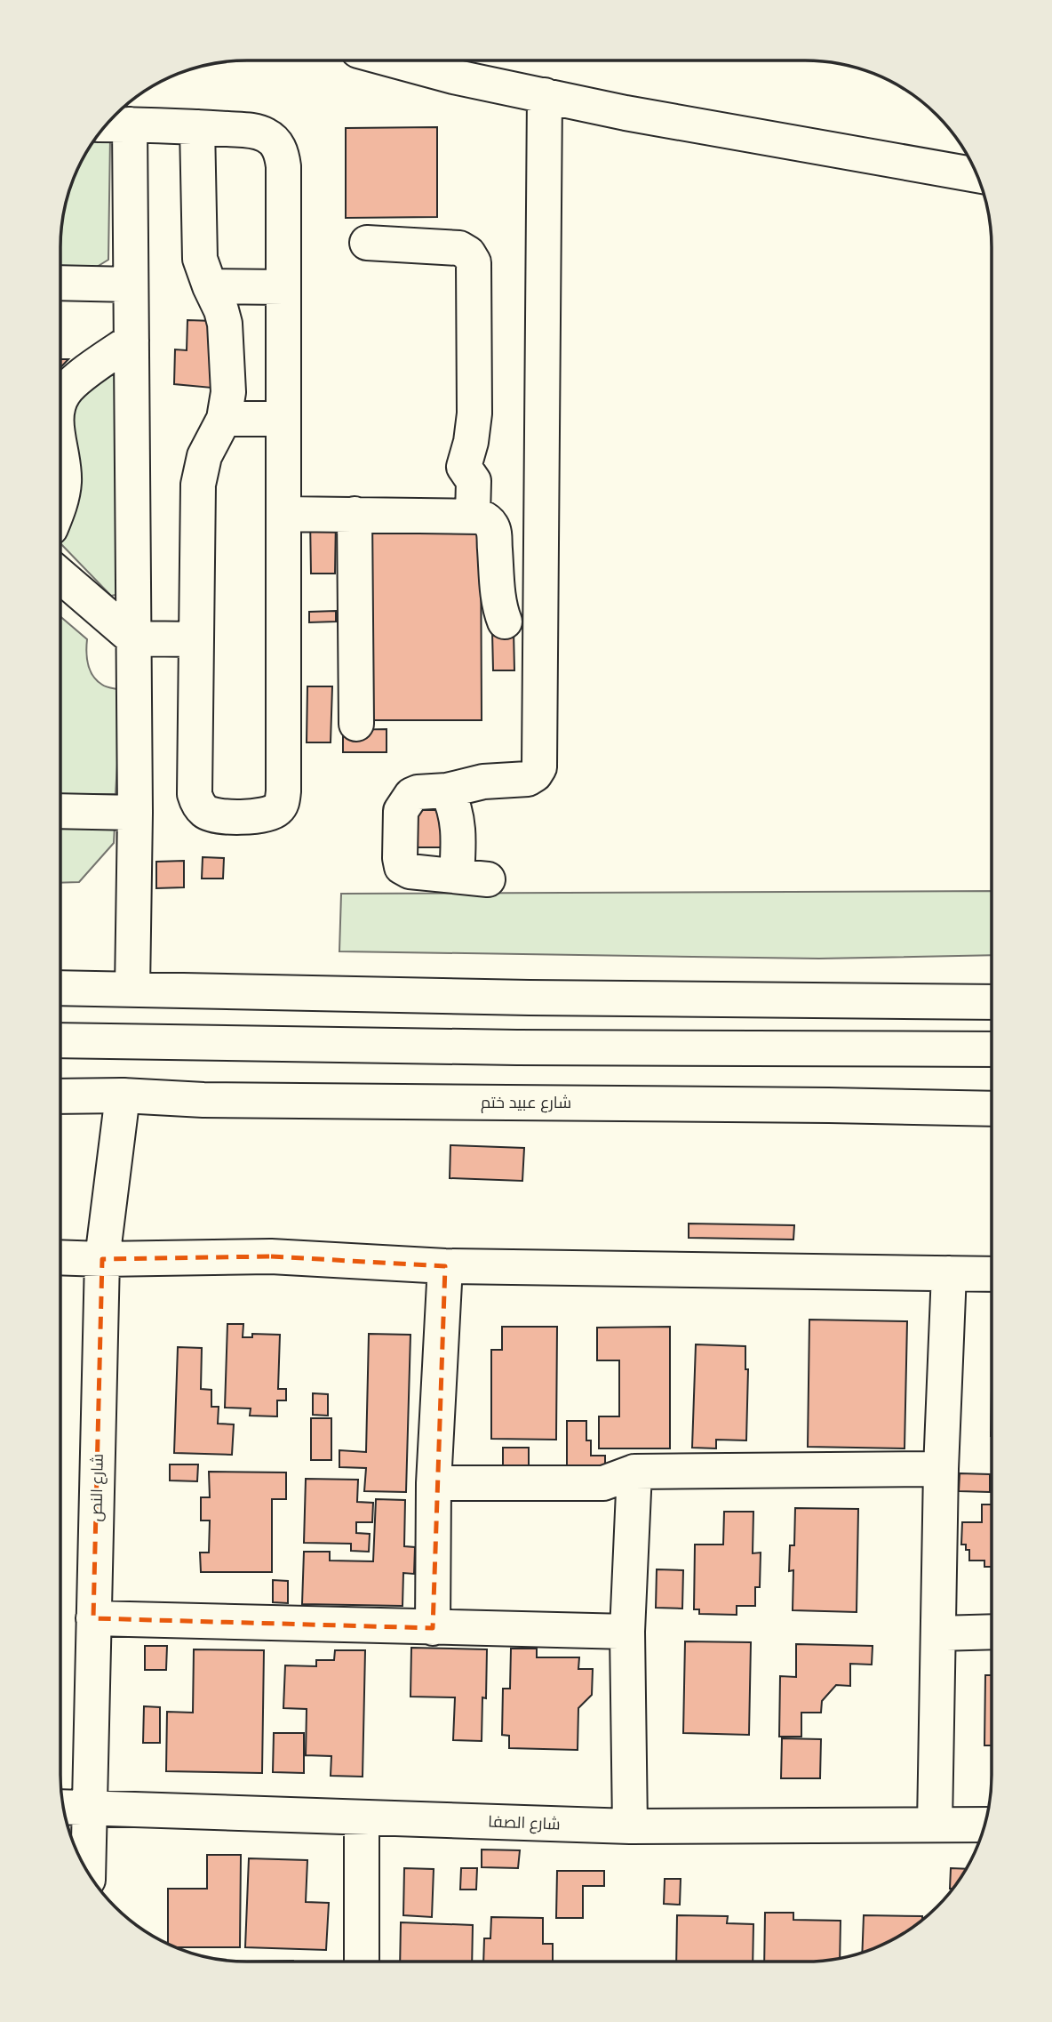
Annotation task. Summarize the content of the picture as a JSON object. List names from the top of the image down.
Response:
{
  "streets": {
    "street": ["شارع عبيد ختم", "شارع النص", "شارع الصفا"]
  },
  "crossings": [
    ["شارع عبيد ختم", "شارع النص"],
    ["شارع النص", "شارع الصفا"]
  ]
}
